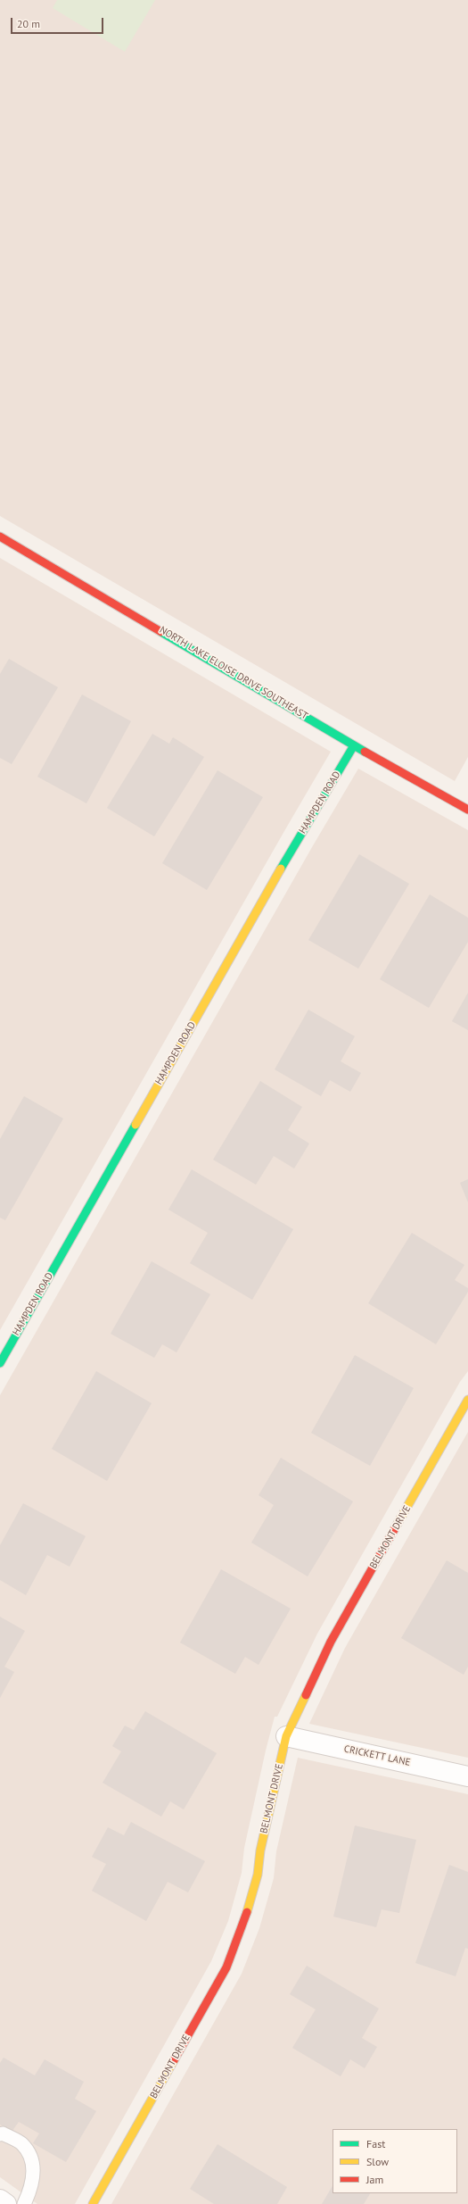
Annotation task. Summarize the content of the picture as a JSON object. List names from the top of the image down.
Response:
{
  "streets": {
    "street": [
      "NORTH LAKE ELOISE DRIVE SOUTHEAST",
      "HAMPDEN ROAD",
      "BELMONT DRIVE",
      "CRICKETT LANE"
    ]
  },
  "crossings": [
    ["NORTH LAKE ELOISE DRIVE SOUTHEAST", "HAMPDEN ROAD"],
    ["BELMONT DRIVE", "CRICKETT LANE"]
  ],
  "legend": ["Fast", "Slow", "Jam"],
  "scale_bar": "20 m"
}
